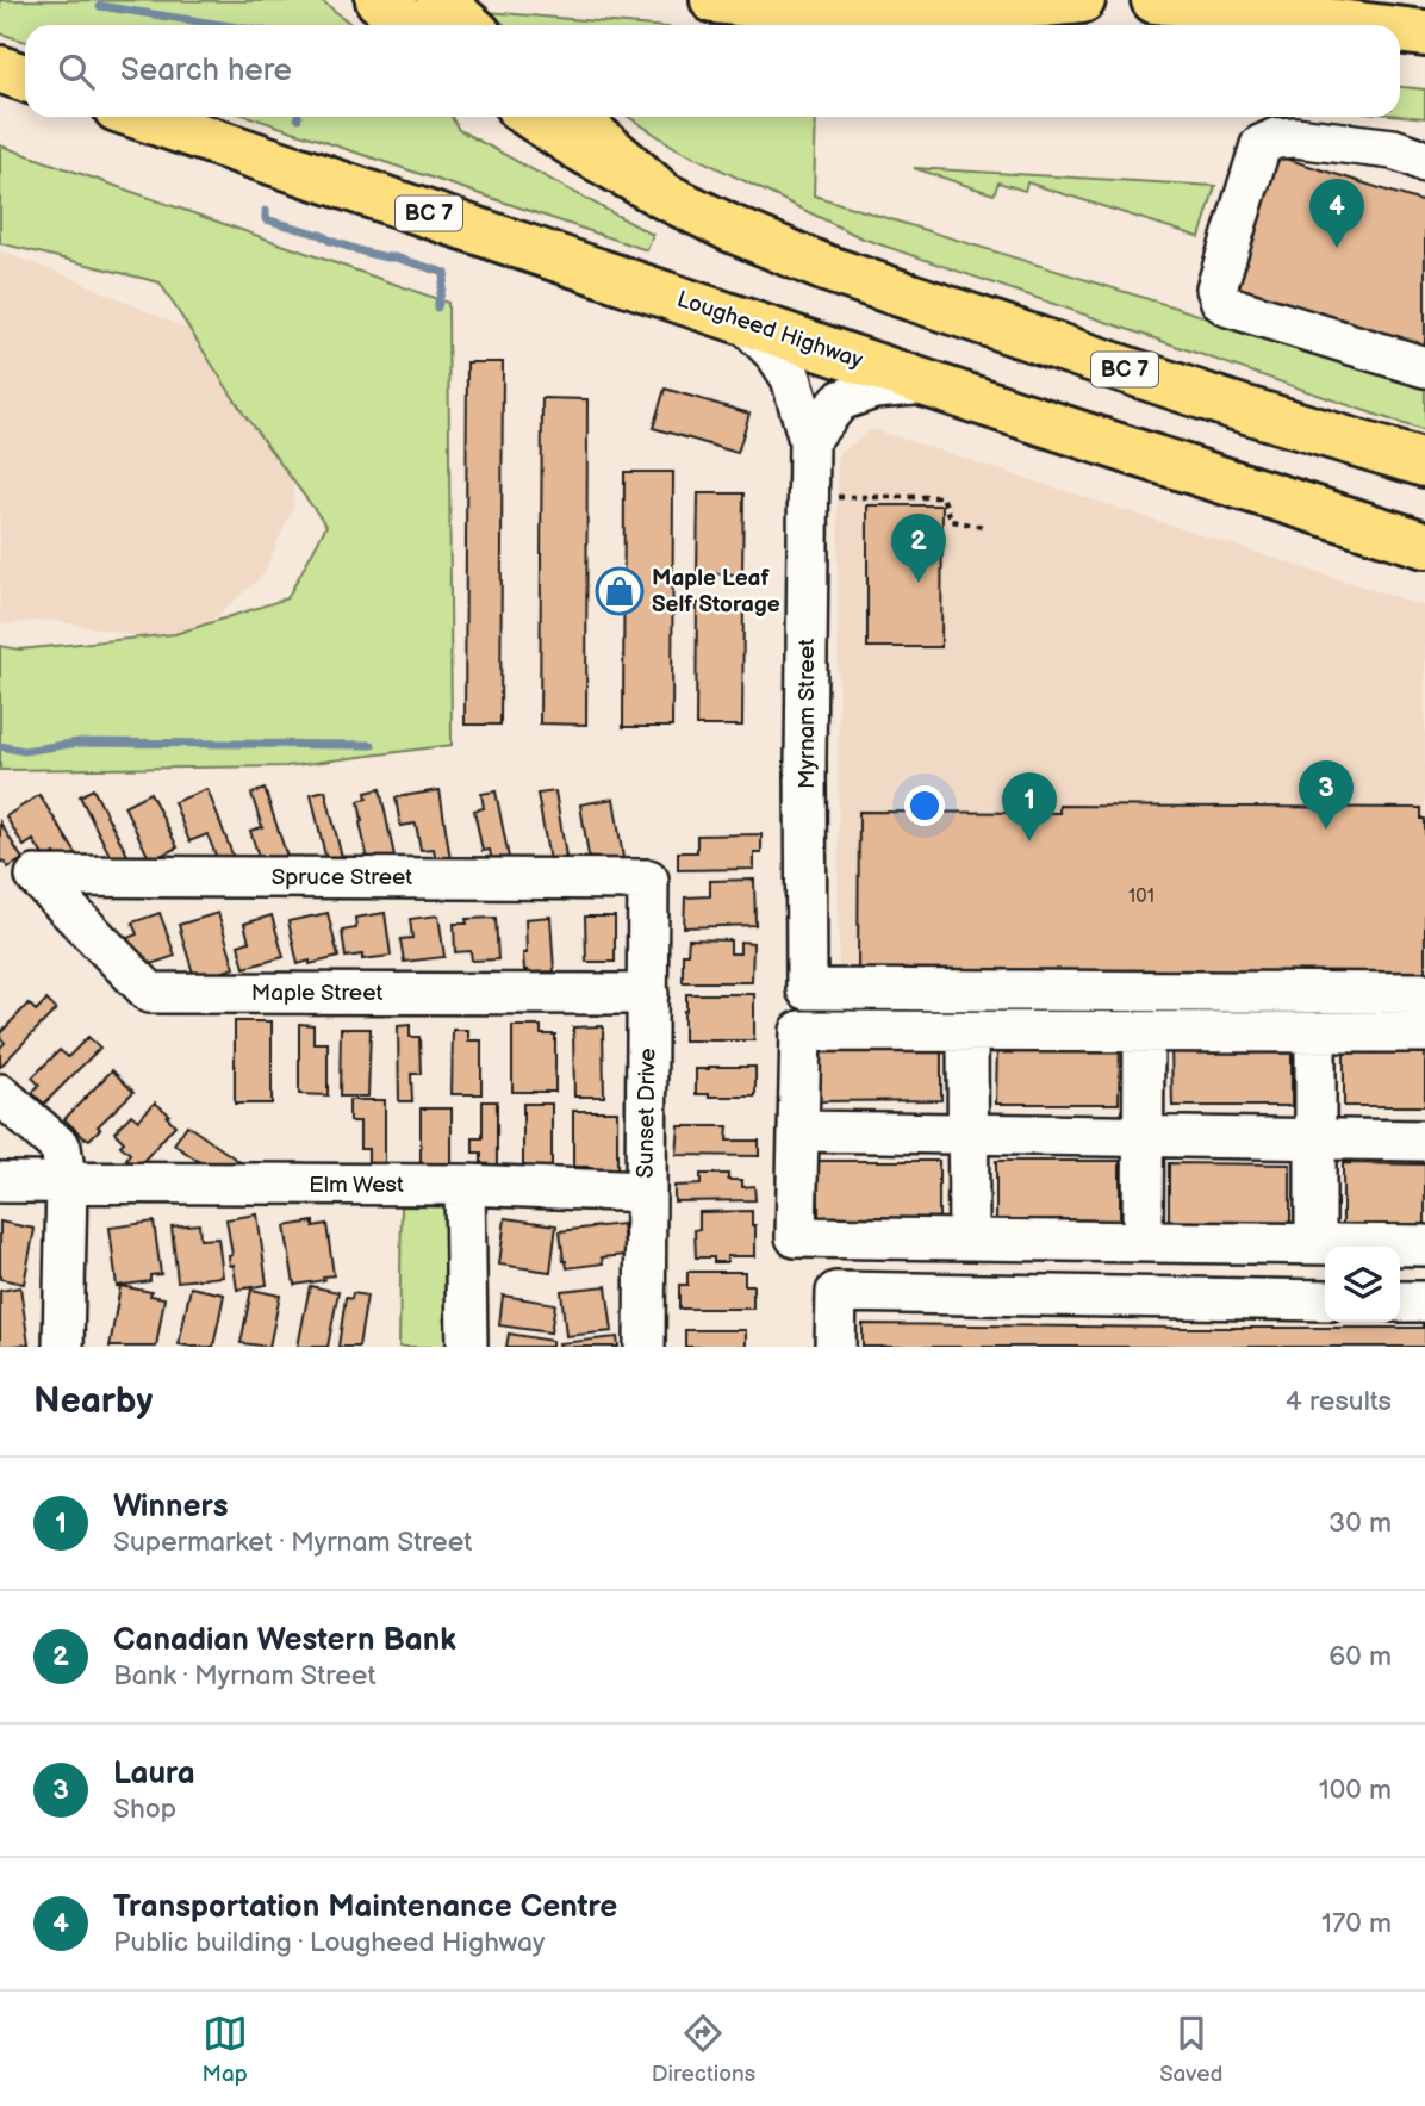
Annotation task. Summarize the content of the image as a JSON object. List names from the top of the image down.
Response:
{
  "streets": {
    "main road": ["BC 7", "Lougheed Highway"],
    "street": [
      "Myrnam Street",
      "Spruce Street",
      "Maple Street",
      "Sunset Drive",
      "Elm West"
    ]
  },
  "crossings": [
    ["Lougheed Highway", "Myrnam Street"],
    ["Spruce Street", "Maple Street"],
    ["Spruce Street", "Sunset Drive"],
    ["Maple Street", "Sunset Drive"],
    ["Sunset Drive", "Elm West"]
  ],
  "places": {
    "shop": ["Maple Leaf Self Storage"]
  },
  "house_numbers": ["101"],
  "page": {
    "search": "Search here",
    "pins": [
      "4",
      "2",
      "3",
      "1"
    ],
    "heading": ["Nearby", "4 results"],
    "list": [
      {
        "mark": "1",
        "name": "Winners",
        "note": "Supermarket · Myrnam Street",
        "value": "30 m"
      },
      {
        "mark": "2",
        "name": "Canadian Western Bank",
        "note": "Bank · Myrnam Street",
        "value": "60 m"
      },
      {
        "mark": "3",
        "name": "Laura",
        "note": "Shop",
        "value": "100 m"
      },
      {
        "mark": "4",
        "name": "Transportation Maintenance Centre",
        "note": "Public building · Lougheed Highway",
        "value": "170 m"
      }
    ],
    "nav": ["Map", "Directions", "Saved"]
  }
}
